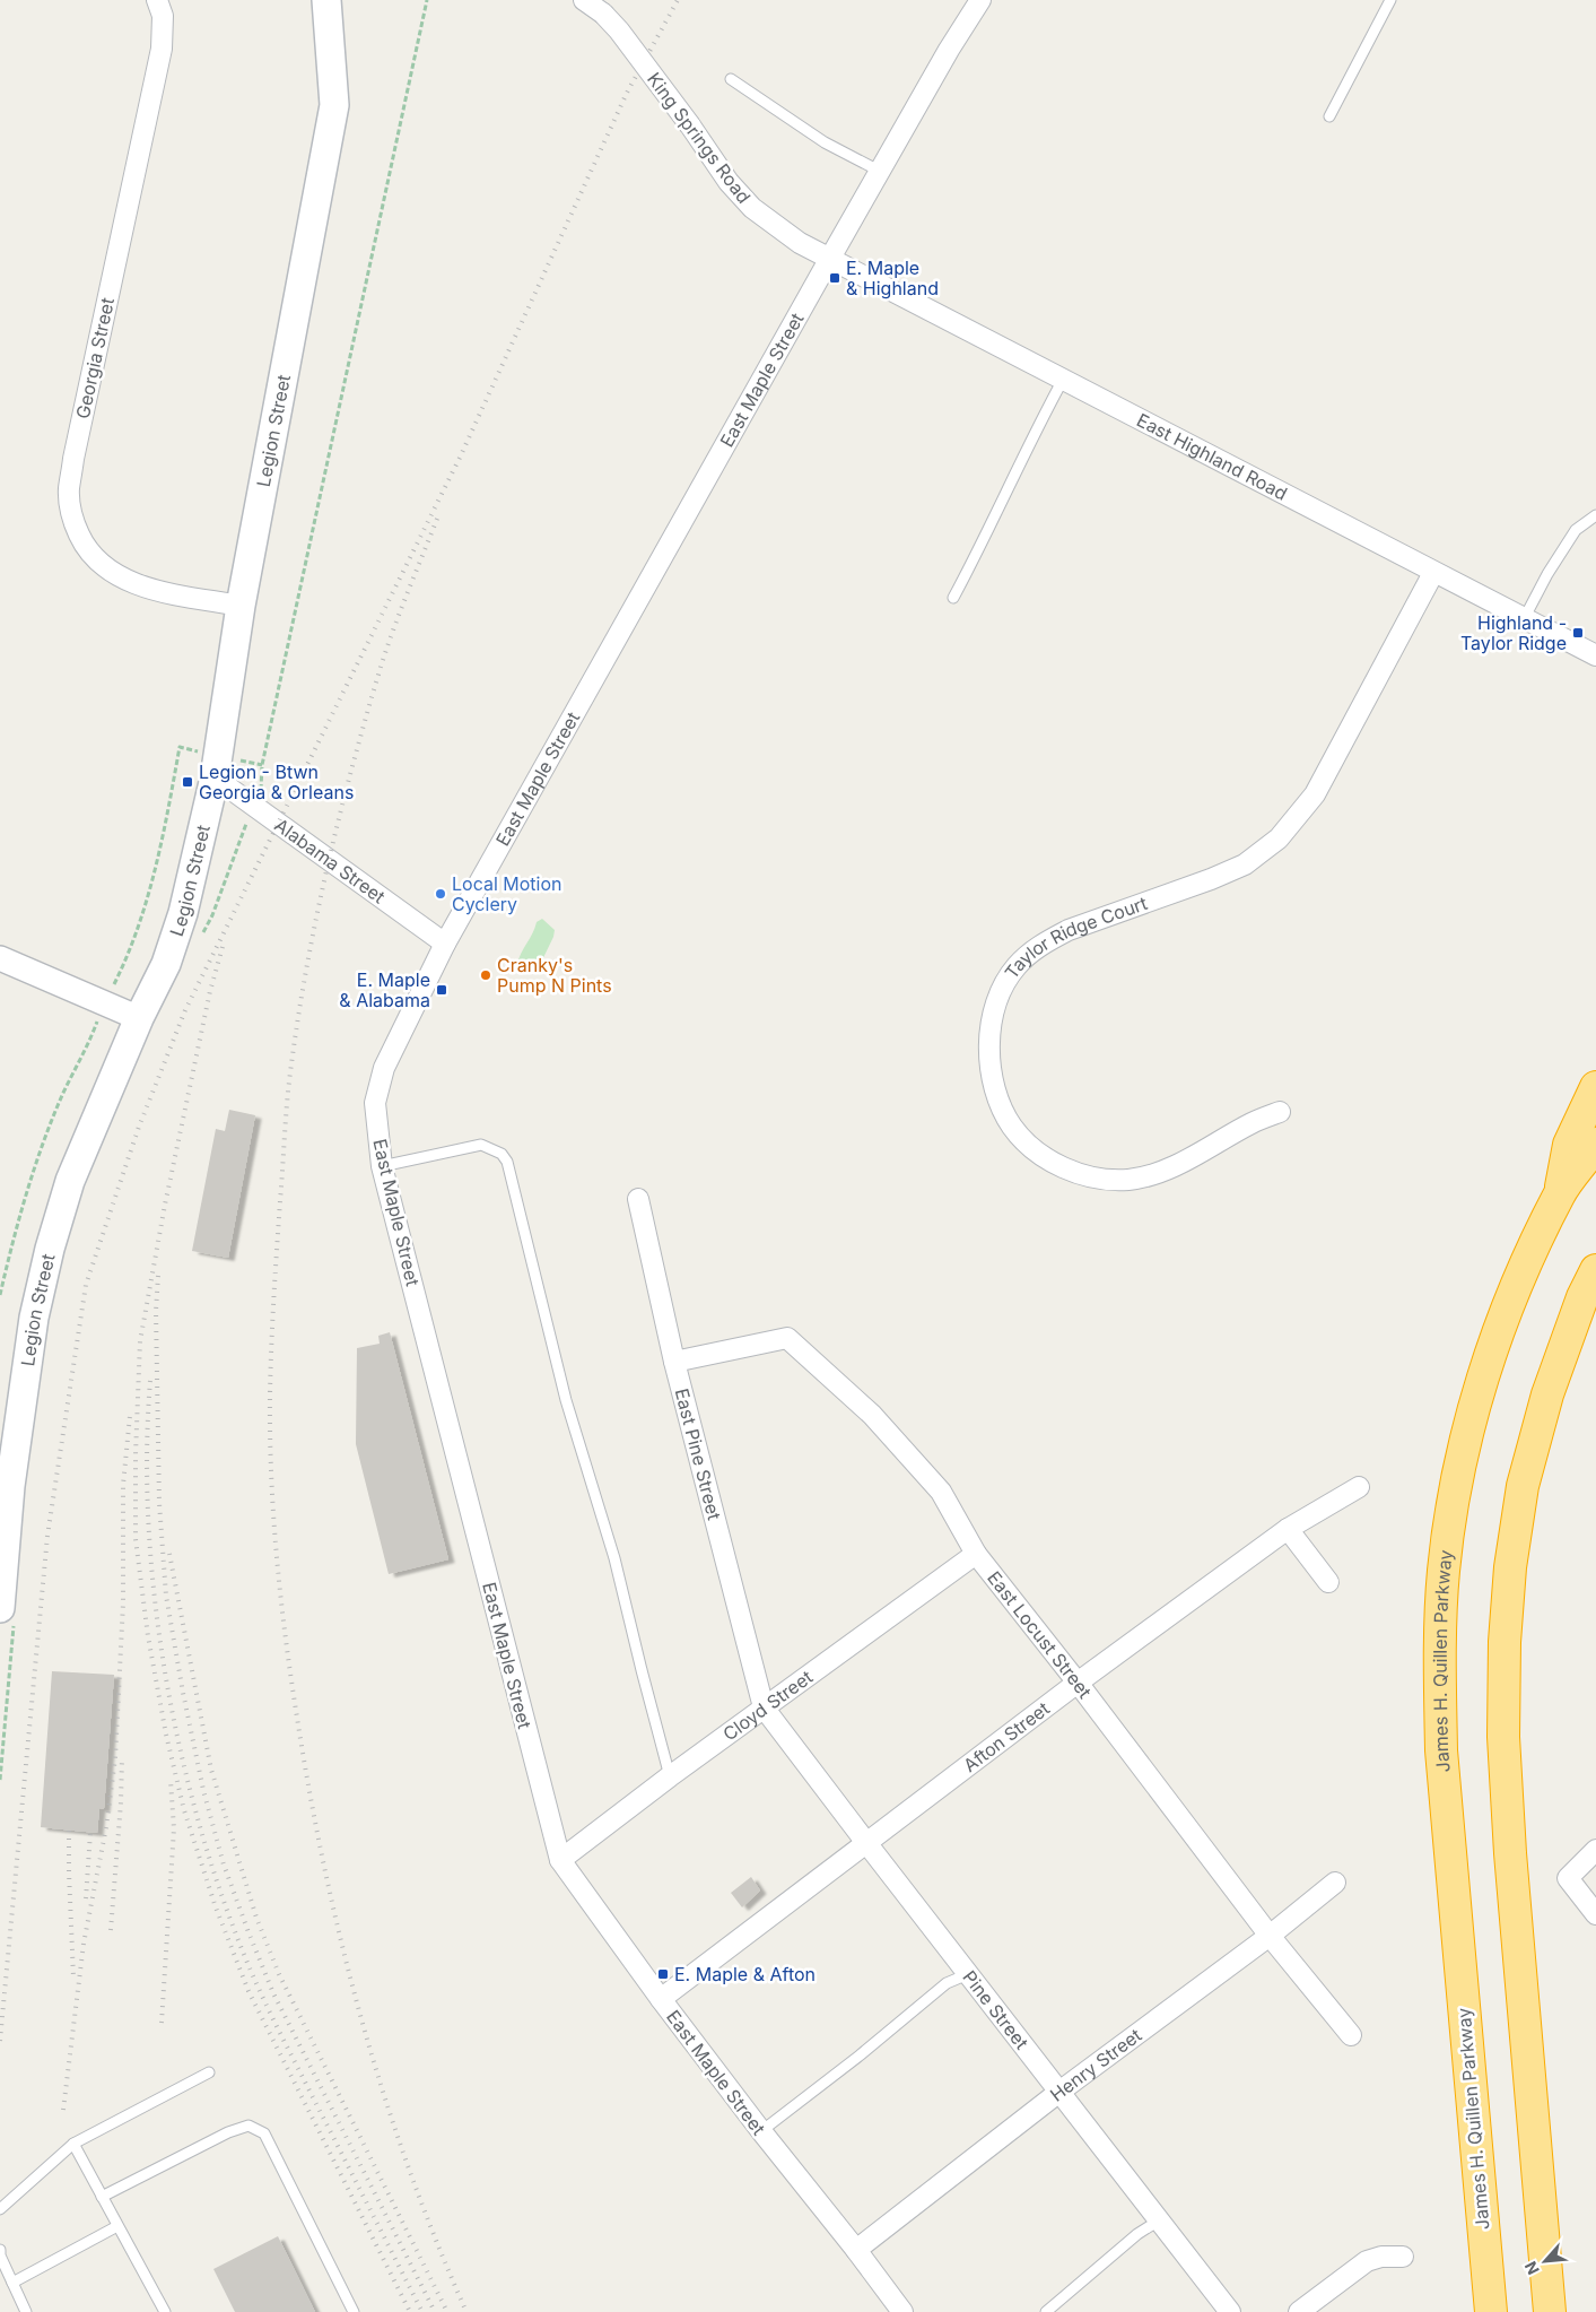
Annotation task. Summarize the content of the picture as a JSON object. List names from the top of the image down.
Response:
{
  "streets": {
    "highway": ["James H. Quillen Parkway"],
    "main road": ["Legion Street"],
    "street": [
      "King Springs Road",
      "Georgia Street",
      "East Maple Street",
      "East Highland Road",
      "Alabama Street",
      "Taylor Ridge Court",
      "East Pine Street",
      "East Locust Street",
      "Cloyd Street",
      "Afton Street",
      "Pine Street",
      "Henry Street"
    ]
  },
  "crossings": [
    ["King Springs Road", "East Maple Street"],
    ["King Springs Road", "East Highland Road"],
    ["Georgia Street", "Legion Street"],
    ["East Maple Street", "East Highland Road"],
    ["East Maple Street", "Alabama Street"],
    ["East Maple Street", "Cloyd Street"],
    ["East Maple Street", "Afton Street"],
    ["East Maple Street", "Henry Street"],
    ["Legion Street", "Alabama Street"],
    ["East Highland Road", "Taylor Ridge Court"],
    ["East Pine Street", "East Locust Street"],
    ["East Pine Street", "Cloyd Street"],
    ["East Pine Street", "Pine Street"],
    ["East Locust Street", "Cloyd Street"],
    ["East Locust Street", "Afton Street"],
    ["East Locust Street", "Henry Street"],
    ["Cloyd Street", "Pine Street"],
    ["Afton Street", "Pine Street"],
    ["Pine Street", "Henry Street"]
  ],
  "places": {
    "transit": [
      "E. Maple & Highland",
      "Highland - Taylor Ridge",
      "Legion - Btwn Georgia & Orleans",
      "E. Maple & Alabama",
      "E. Maple & Afton"
    ],
    "other": ["Local Motion Cyclery", "Cranky's Pump N Pints"]
  },
  "north": "bottom left"
}
